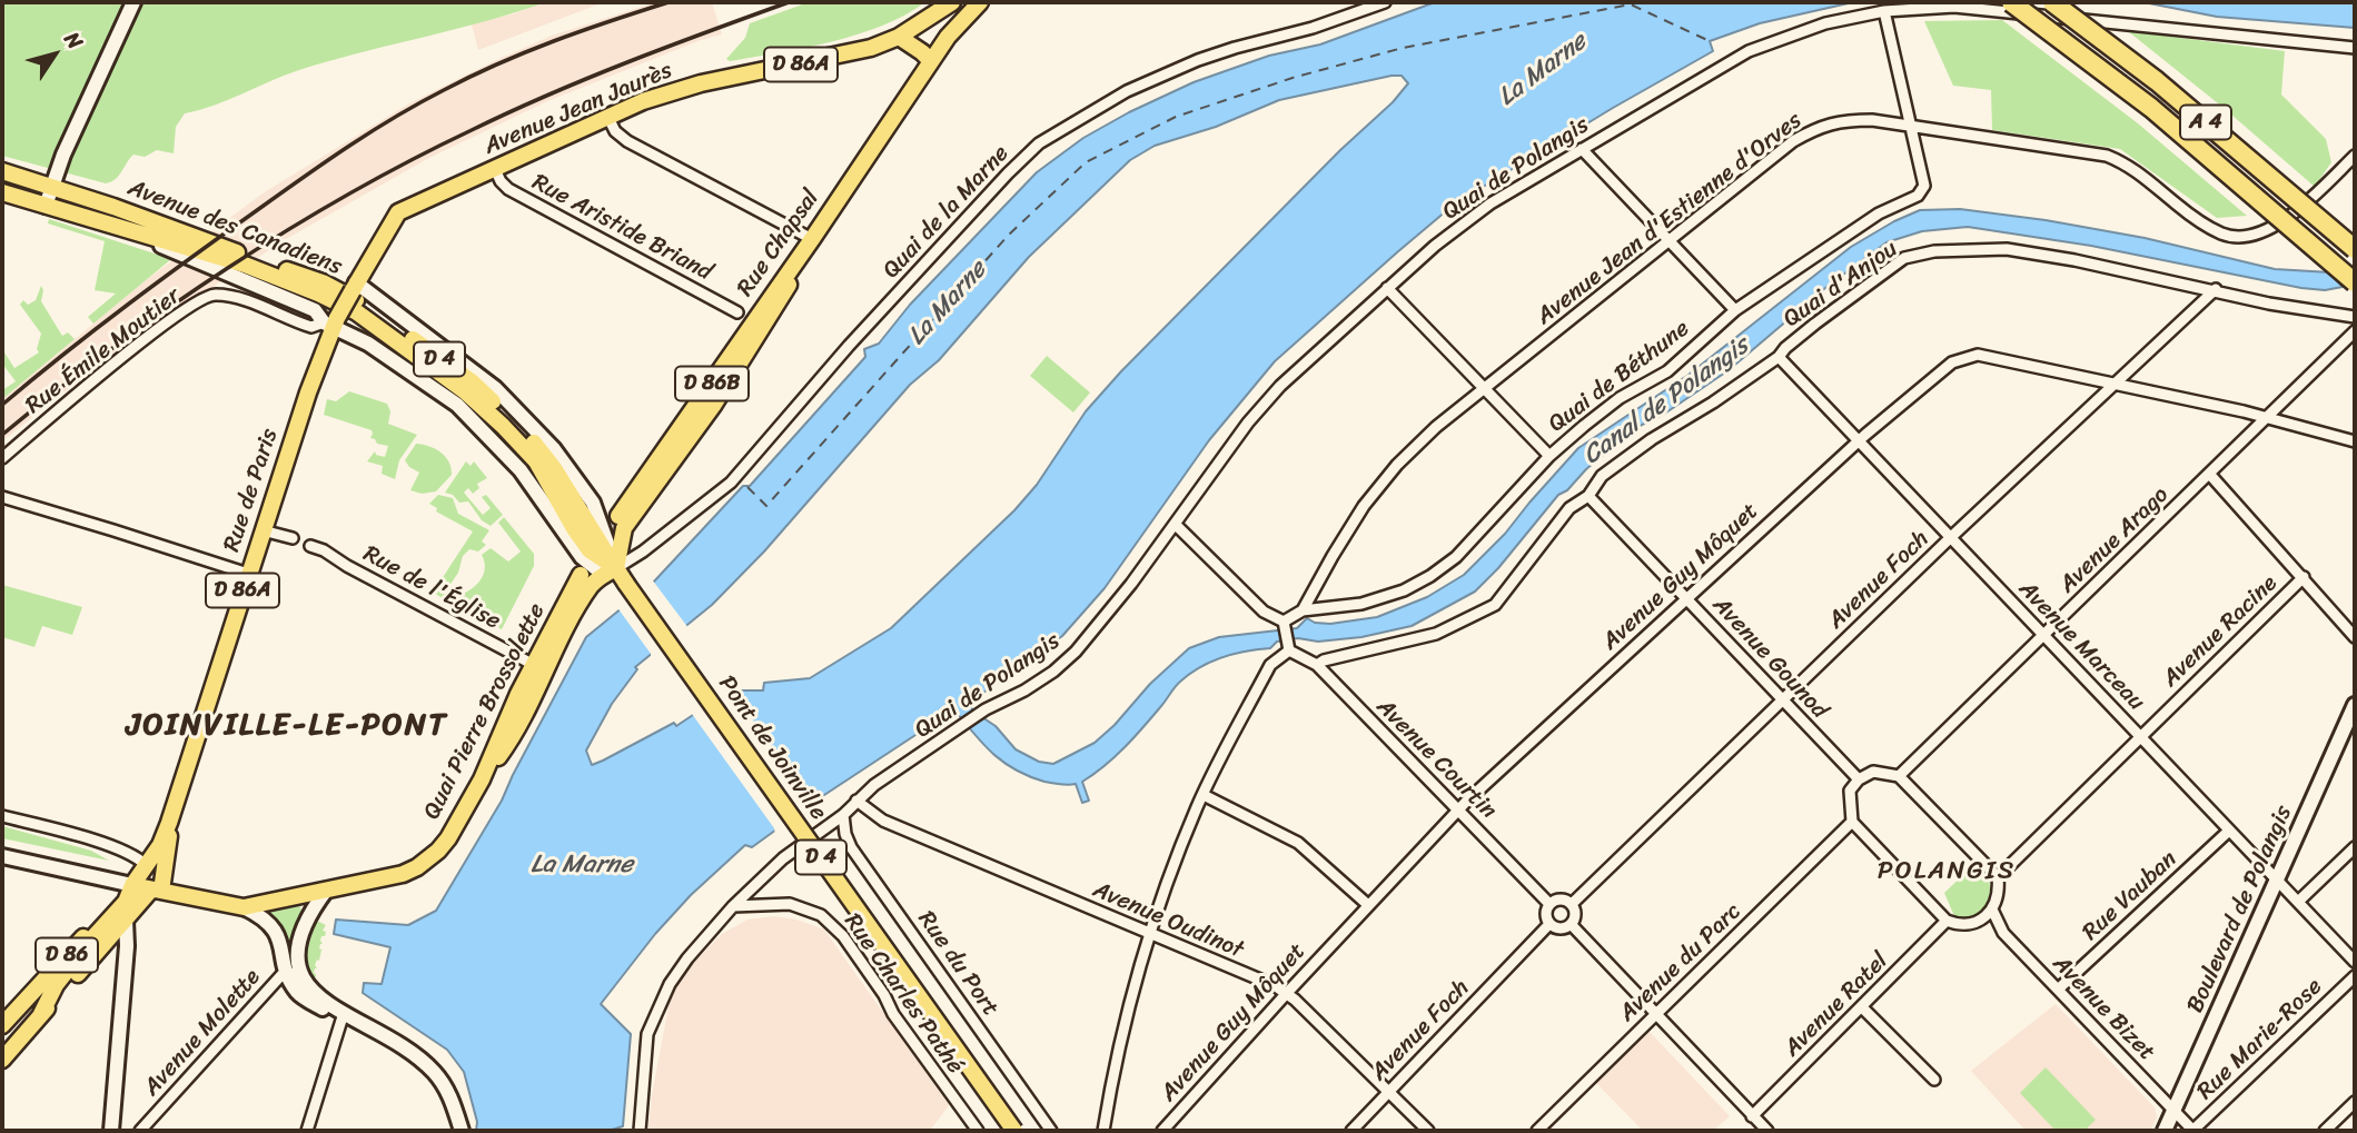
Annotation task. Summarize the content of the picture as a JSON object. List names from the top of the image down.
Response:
{
  "streets": {
    "highway": ["A 4"],
    "main road": [
      "D 86A",
      "Avenue Jean Jaurès",
      "Avenue des Canadiens",
      "Rue Chapsal",
      "D 4",
      "D 86B",
      "Rue de Paris",
      "Quai Pierre Brossolette",
      "Pont de Joinville",
      "D 86"
    ],
    "street": [
      "Quai de Polangis",
      "Quai de la Marne",
      "Avenue Jean d'Estienne d'Orves",
      "Rue Aristide Briand",
      "Quai d'Anjou",
      "Rue Émile Moutier",
      "Quai de Béthune",
      "Avenue Arago",
      "Avenue Guy Môquet",
      "Avenue Foch",
      "Rue de l'Église",
      "Avenue Racine",
      "Avenue Marceau",
      "Avenue Gounod",
      "Avenue Courtin",
      "Rue Vauban",
      "Boulevard de Polangis",
      "Avenue Oudinot",
      "Avenue du Parc",
      "Rue du Port",
      "Rue Charles Pathé",
      "Avenue Ratel",
      "Avenue Bizet",
      "Avenue Molette",
      "Rue Marie-Rose"
    ]
  },
  "crossings": [
    ["D 86A", "Avenue Jean Jaurès"],
    ["D 86A", "Rue Émile Moutier"],
    ["D 86A", "Rue de Paris"],
    ["Avenue Jean Jaurès", "Rue Aristide Briand"],
    ["Quai de Polangis", "Avenue Oudinot"],
    ["Quai de Polangis", "Rue du Port"],
    ["Quai de Polangis", "Rue Charles Pathé"],
    ["Quai de la Marne", "Avenue des Canadiens"],
    ["Quai de la Marne", "Pont de Joinville"],
    ["Avenue Jean d'Estienne d'Orves", "Quai de Béthune"],
    ["Avenue des Canadiens", "Pont de Joinville"],
    ["Quai d'Anjou", "Avenue Foch"],
    ["Quai d'Anjou", "Avenue Marceau"],
    ["Quai d'Anjou", "Avenue Gounod"],
    ["Quai d'Anjou", "Avenue Courtin"],
    ["Rue Émile Moutier", "Rue de Paris"],
    ["Rue de Paris", "D 86"],
    ["Avenue Arago", "Avenue Guy Môquet"],
    ["Avenue Arago", "Avenue Marceau"],
    ["Avenue Guy Môquet", "Avenue Foch"],
    ["Avenue Guy Môquet", "Avenue Marceau"],
    ["Avenue Guy Môquet", "Avenue Gounod"],
    ["Avenue Guy Môquet", "Avenue Courtin"],
    ["Avenue Guy Môquet", "Avenue Oudinot"],
    ["Avenue Foch", "Avenue Marceau"],
    ["Avenue Foch", "Avenue Gounod"],
    ["Avenue Foch", "Avenue Courtin"],
    ["Avenue Foch", "Avenue Oudinot"],
    ["Rue de l'Église", "Quai Pierre Brossolette"],
    ["Avenue Racine", "Avenue Marceau"],
    ["Avenue Marceau", "Rue Vauban"],
    ["Avenue Marceau", "Boulevard de Polangis"],
    ["Rue Vauban", "Avenue Bizet"],
    ["Boulevard de Polangis", "Avenue Bizet"],
    ["Avenue Bizet", "Rue Marie-Rose"]
  ],
  "districts": ["JOINVILLE-LE-PONT", "POLANGIS"],
  "water": ["La Marne", "Canal de Polangis"],
  "north": "top right"
}
